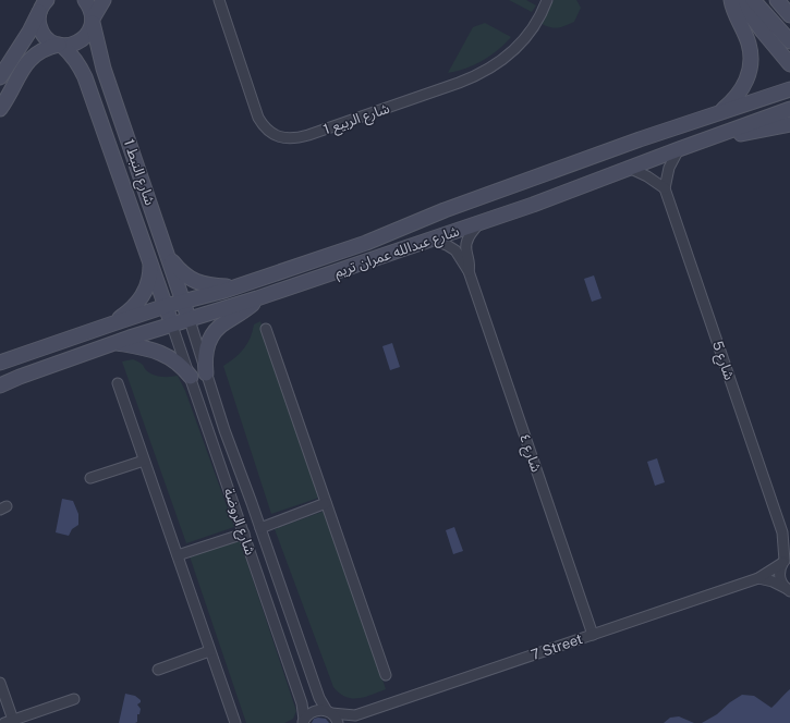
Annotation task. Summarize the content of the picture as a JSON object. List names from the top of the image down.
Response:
{
  "streets": {
    "main road": ["شارع النبط 1", "شارع عبدالله عمران تريم"],
    "street": [
      "شارع الربيع 1",
      "شارع 5",
      "شارع ٤",
      "شارع الروضة",
      "7 Street"
    ]
  },
  "crossings": [
    ["شارع النبط 1", "شارع عبدالله عمران تريم"],
    ["شارع النبط 1", "شارع الروضة"],
    ["شارع عبدالله عمران تريم", "شارع ٤"],
    ["شارع عبدالله عمران تريم", "شارع الروضة"],
    ["شارع 5", "7 Street"],
    ["شارع ٤", "7 Street"]
  ]
}
